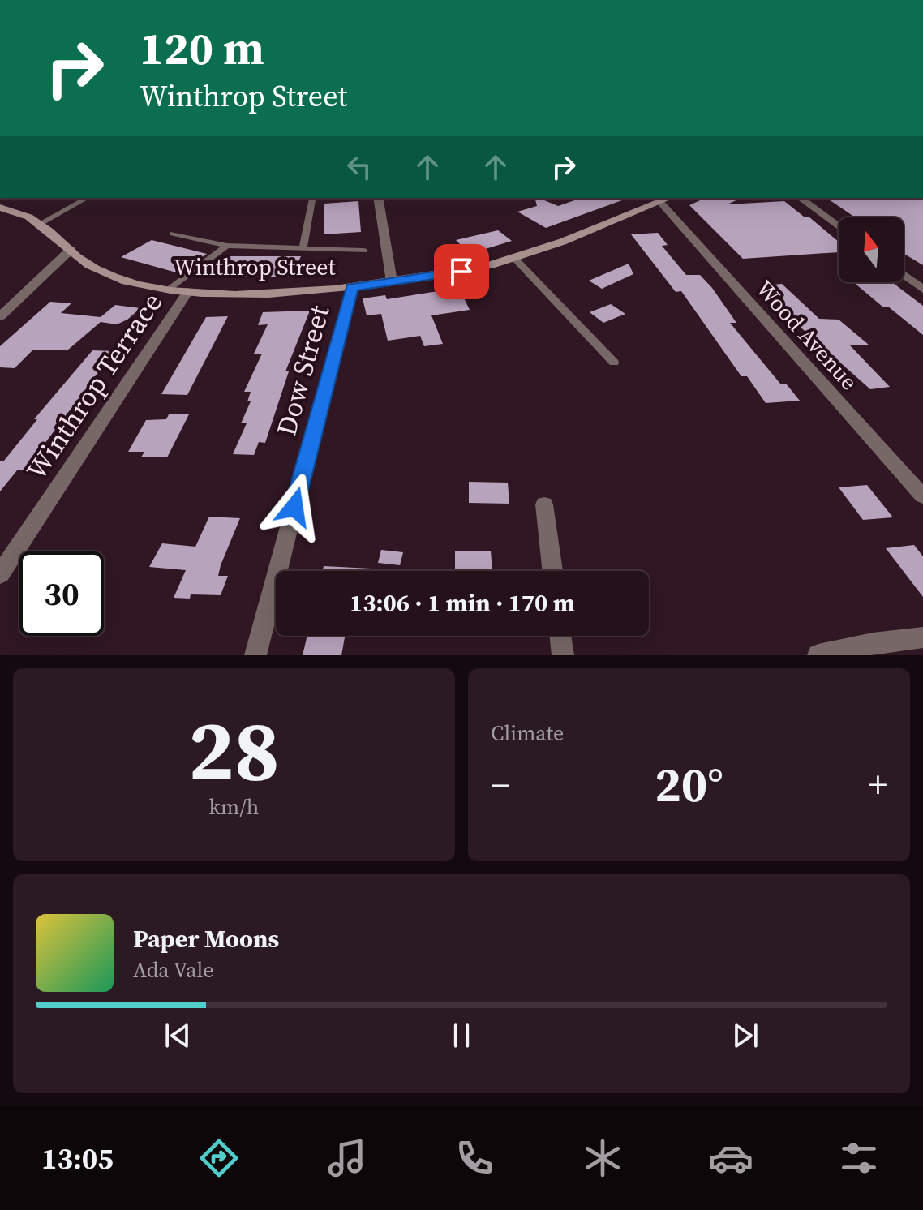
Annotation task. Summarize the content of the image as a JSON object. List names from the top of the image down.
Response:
{
  "streets": {
    "street": [
      "Winthrop Street",
      "Wood Avenue",
      "Dow Street",
      "Winthrop Terrace"
    ]
  },
  "crossings": [
    ["Winthrop Street", "Wood Avenue"],
    ["Winthrop Street", "Dow Street"],
    ["Winthrop Street", "Winthrop Terrace"]
  ],
  "north": "top",
  "page": {
    "turn": ["120 m", "Winthrop Street"],
    "limit": "30",
    "trip": "13:06 · 1 min · 170 m",
    "tile": [
      ["28", "km/h"],
      "Climate"
    ],
    "heat": ["−", "20°", "+"],
    "song": ["Paper Moons", "Ada Vale"],
    "tabs": "13:05"
  }
}
